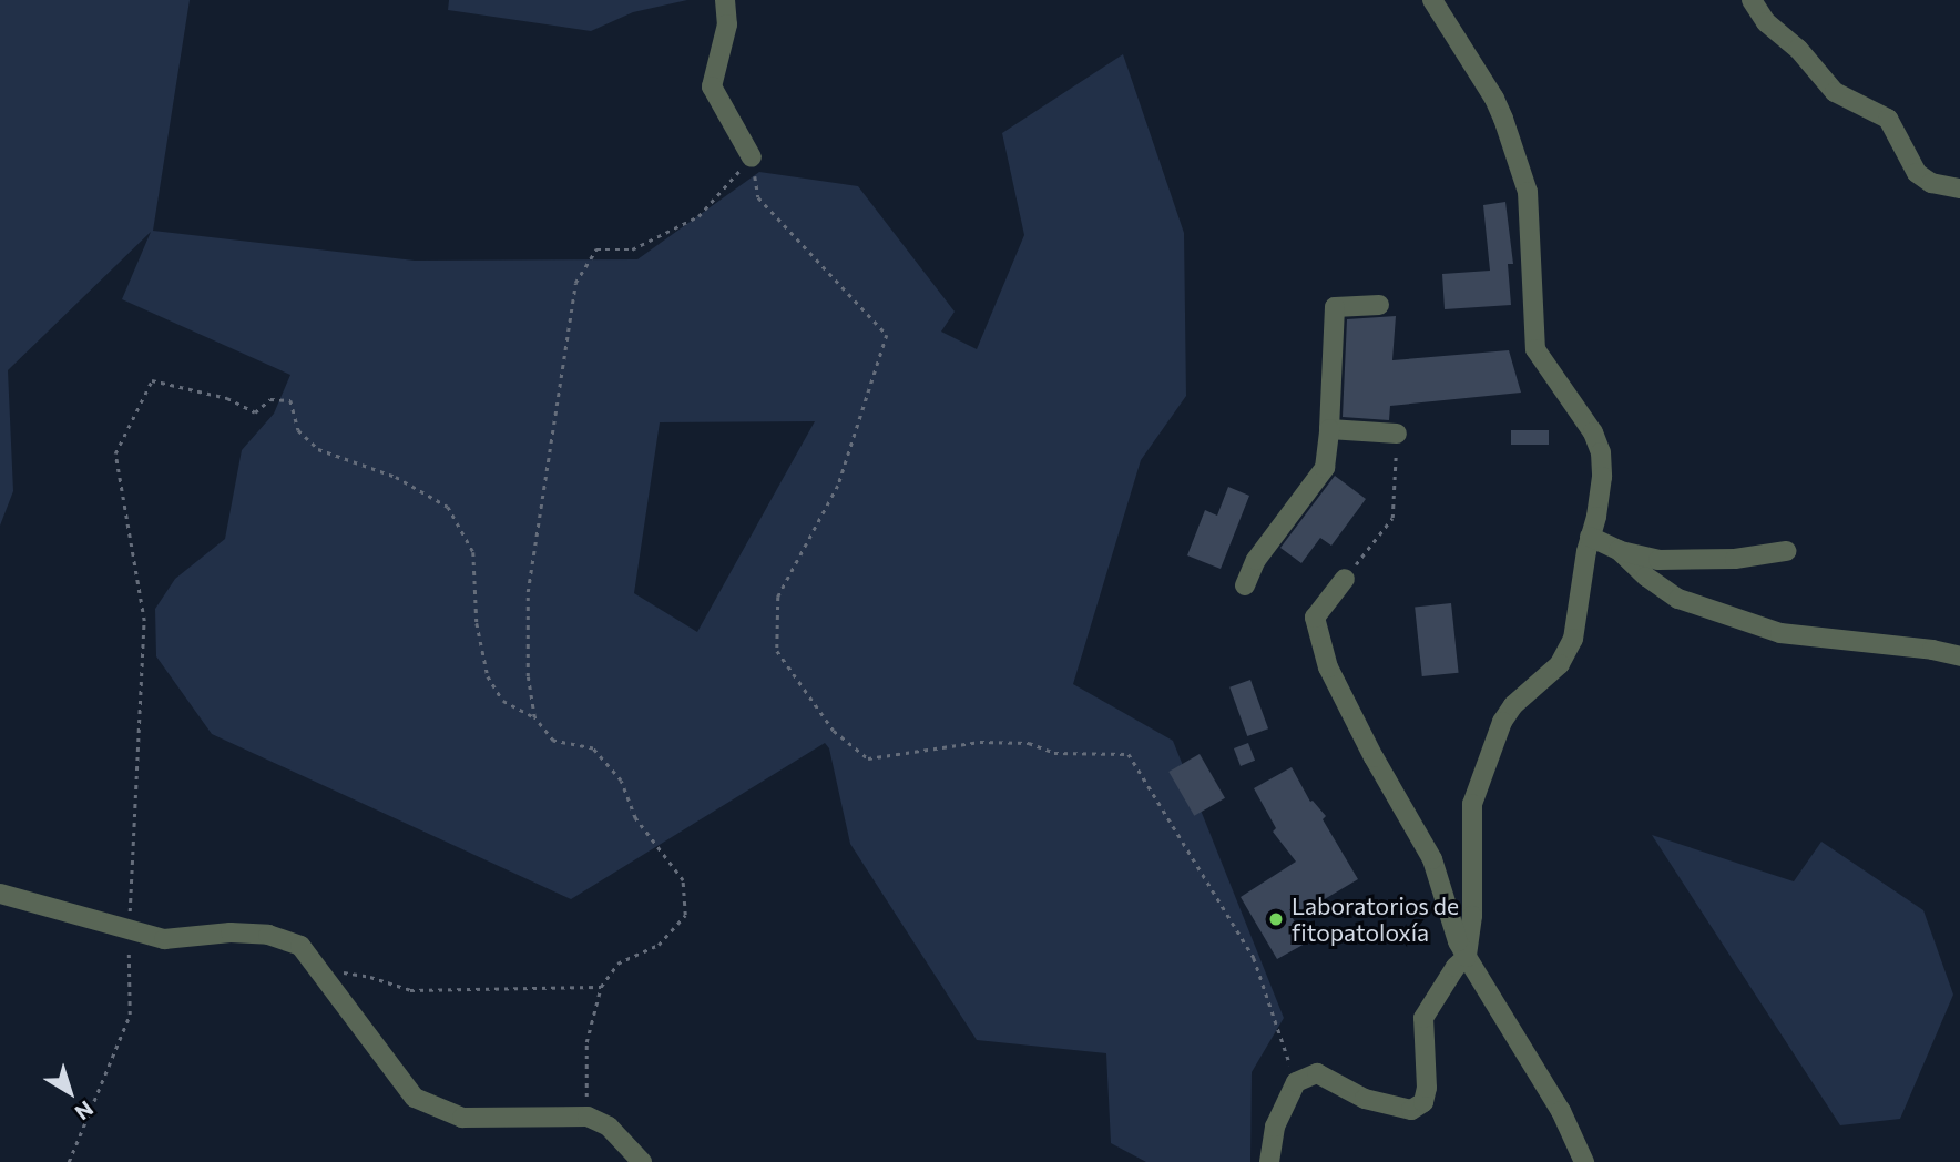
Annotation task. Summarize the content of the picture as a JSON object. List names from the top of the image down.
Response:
{
  "places": ["Laboratorios de fitopatoloxía"],
  "north": "bottom right"
}
